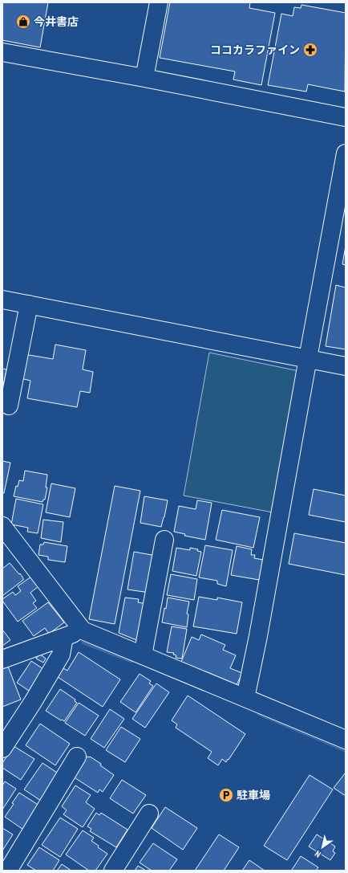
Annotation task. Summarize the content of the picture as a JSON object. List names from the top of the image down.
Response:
{
  "places": {
    "shop": ["今井書店"],
    "pharmacy": ["ココカラファイン"],
    "parking": ["駐車場"]
  },
  "north": "bottom left"
}
